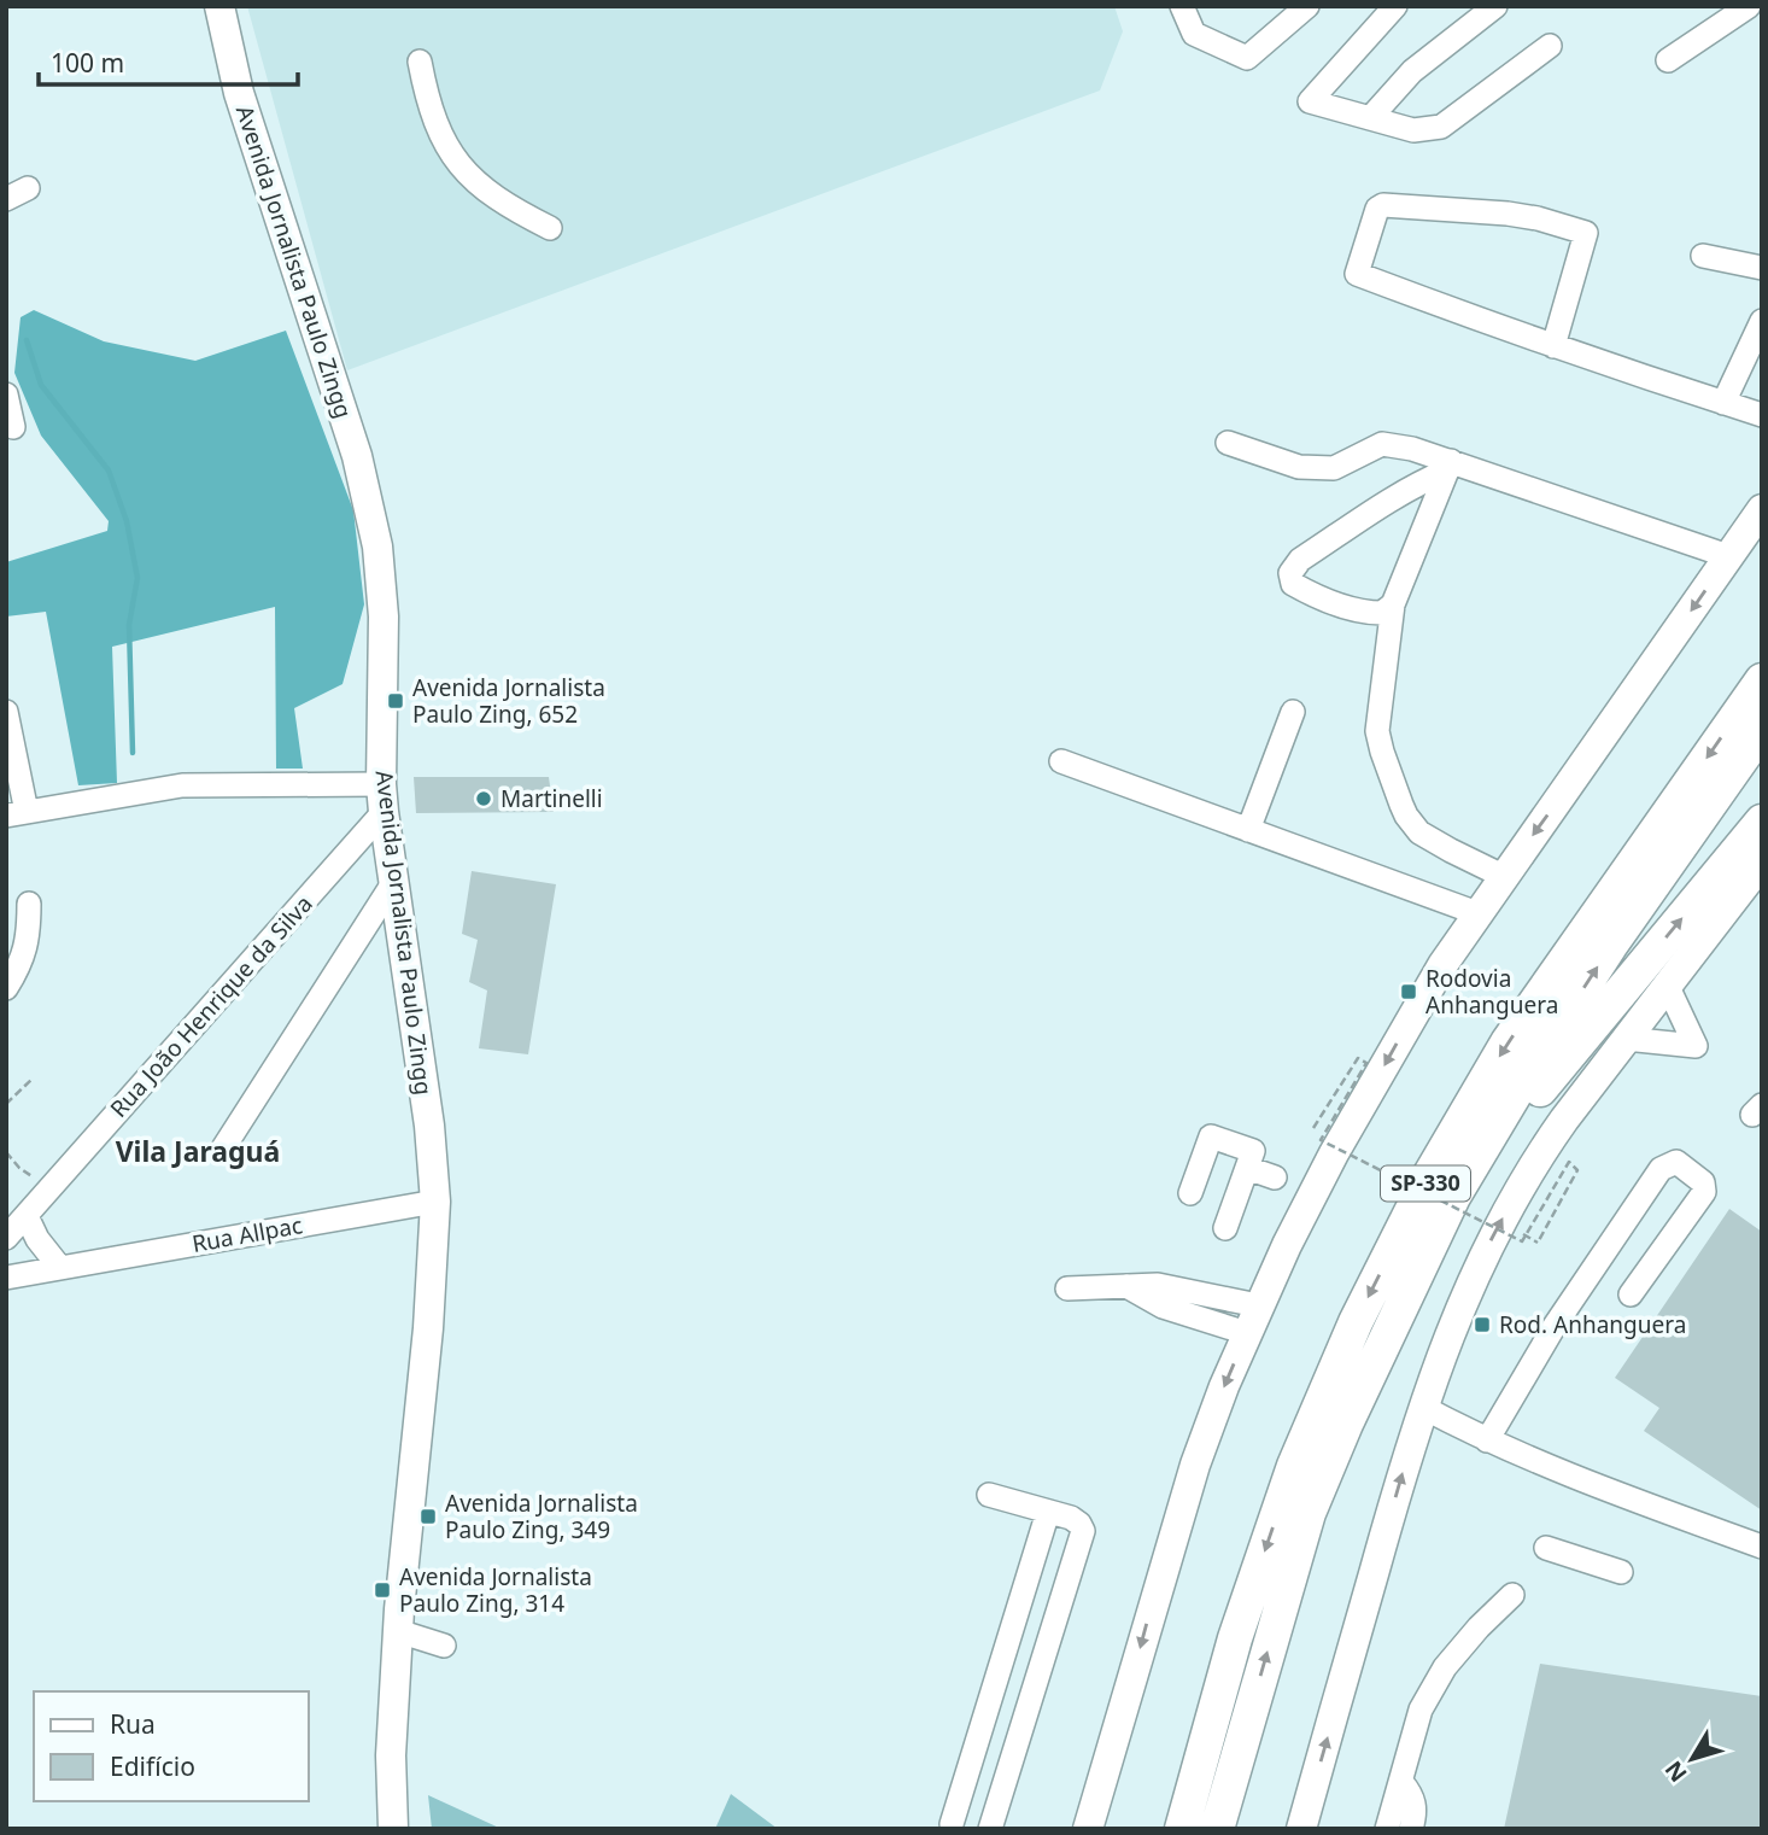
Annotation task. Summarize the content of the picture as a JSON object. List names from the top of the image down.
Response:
{
  "streets": {
    "highway": ["SP-330"],
    "main road": ["Avenida Jornalista Paulo Zingg"],
    "street": ["Rua João Henrique da Silva", "Rua Allpac"]
  },
  "crossings": [
    ["Avenida Jornalista Paulo Zingg", "Rua João Henrique da Silva"],
    ["Avenida Jornalista Paulo Zingg", "Rua Allpac"]
  ],
  "districts": ["Vila Jaraguá"],
  "places": {
    "transit": [
      "Avenida Jornalista Paulo Zing, 652",
      "Rodovia Anhanguera",
      "Rod. Anhanguera",
      "Avenida Jornalista Paulo Zing, 349",
      "Avenida Jornalista Paulo Zing, 314"
    ],
    "other": ["Martinelli"]
  },
  "legend": ["Rua", "Edifício"],
  "scale_bar": "100 m",
  "north": "bottom left"
}
